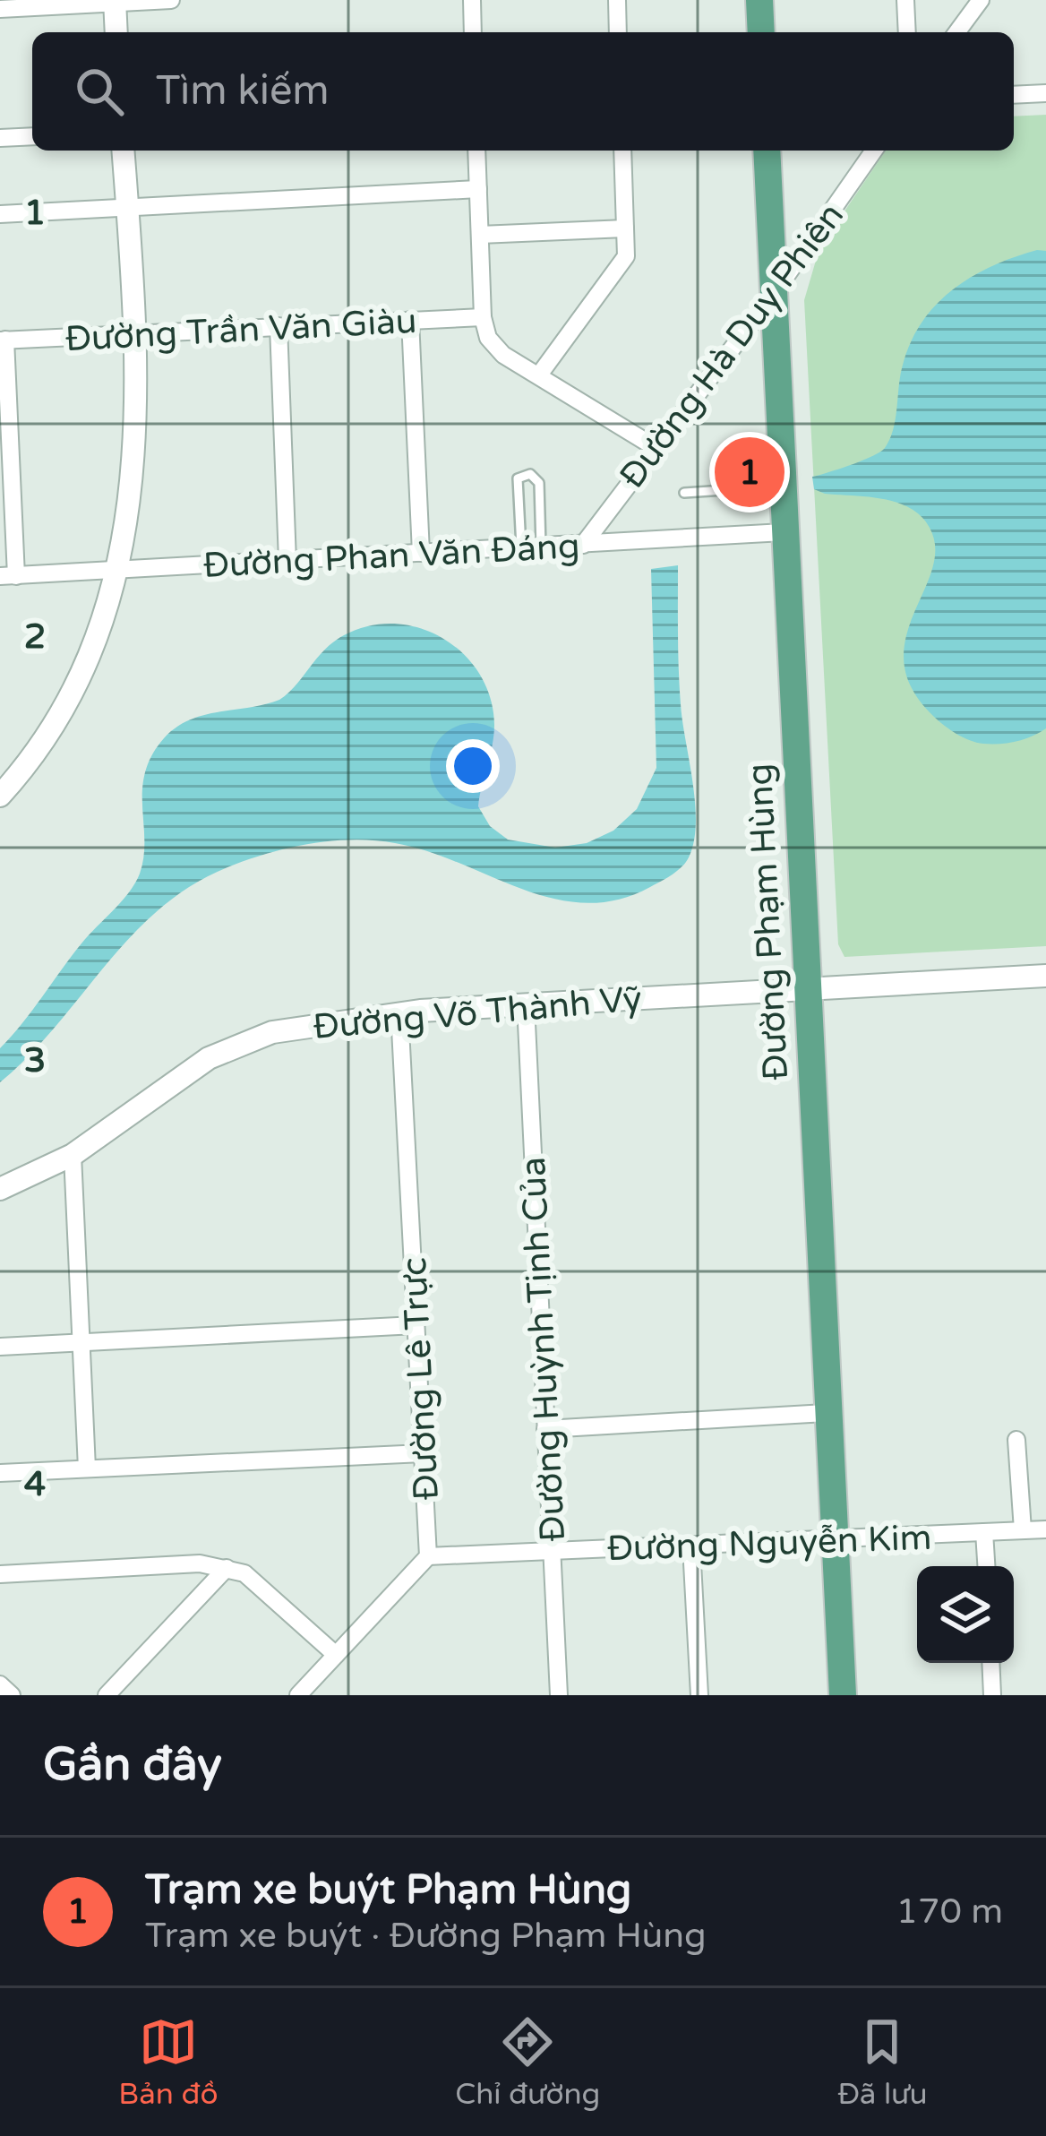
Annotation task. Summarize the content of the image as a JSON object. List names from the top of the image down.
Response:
{
  "streets": {
    "main road": ["Đường Phạm Hùng"],
    "street": [
      "Đường Trần Văn Giàu",
      "Đường Hà Duy Phiên",
      "Đường Phan Văn Đáng",
      "Đường Võ Thành Vỹ",
      "Đường Huỳnh Tịnh Của",
      "Đường Lê Trực",
      "Đường Nguyễn Kim"
    ]
  },
  "crossings": [
    ["Đường Hà Duy Phiên", "Đường Phan Văn Đáng"],
    ["Đường Hà Duy Phiên", "Đường Phạm Hùng"],
    ["Đường Phan Văn Đáng", "Đường Phạm Hùng"],
    ["Đường Phạm Hùng", "Đường Võ Thành Vỹ"],
    ["Đường Phạm Hùng", "Đường Nguyễn Kim"],
    ["Đường Võ Thành Vỹ", "Đường Huỳnh Tịnh Của"],
    ["Đường Võ Thành Vỹ", "Đường Lê Trực"],
    ["Đường Huỳnh Tịnh Của", "Đường Nguyễn Kim"],
    ["Đường Lê Trực", "Đường Nguyễn Kim"]
  ],
  "page": {
    "search": "Tìm kiếm",
    "pins": "1",
    "heading": "Gần đây",
    "list": [
      {
        "mark": "1",
        "name": "Trạm xe buýt Phạm Hùng",
        "note": "Trạm xe buýt · Đường Phạm Hùng",
        "value": "170 m"
      }
    ],
    "nav": ["Bản đồ", "Chỉ đường", "Đã lưu"]
  },
  "grid": {
    "rows": [
      "1",
      "2",
      "3",
      "4"
    ]
  }
}
